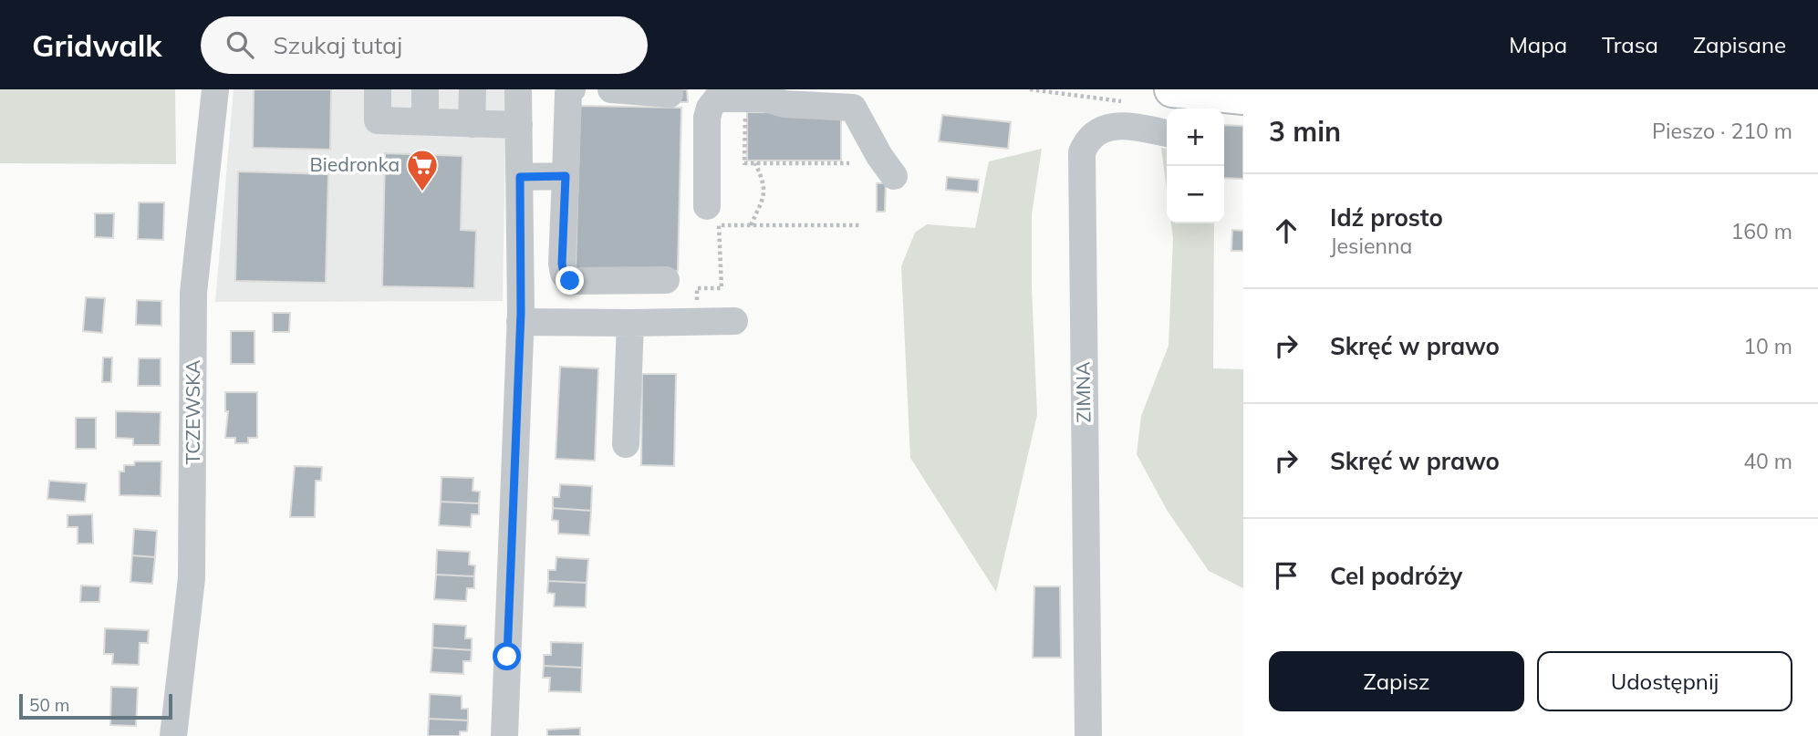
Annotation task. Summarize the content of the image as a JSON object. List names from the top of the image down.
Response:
{
  "streets": {
    "street": ["ZIMNA", "TCZEWSKA"]
  },
  "places": {
    "supermarket": ["Biedronka"]
  },
  "scale_bar": "50 m",
  "page": {
    "header": "Gridwalk",
    "search": "Szukaj tutaj",
    "nav": ["Mapa", "Trasa", "Zapisane"],
    "heading": ["3 min", "Pieszo · 210 m"],
    "map_buttons": ["+", "−"],
    "list": [
      ["Idź prosto", "Jesienna", "160 m"],
      ["Skręć w prawo", "10 m"],
      ["Skręć w prawo", "40 m"],
      "Cel podróży"
    ],
    "buttons": ["Zapisz", "Udostępnij"],
    "scale": "50 m"
  }
}
